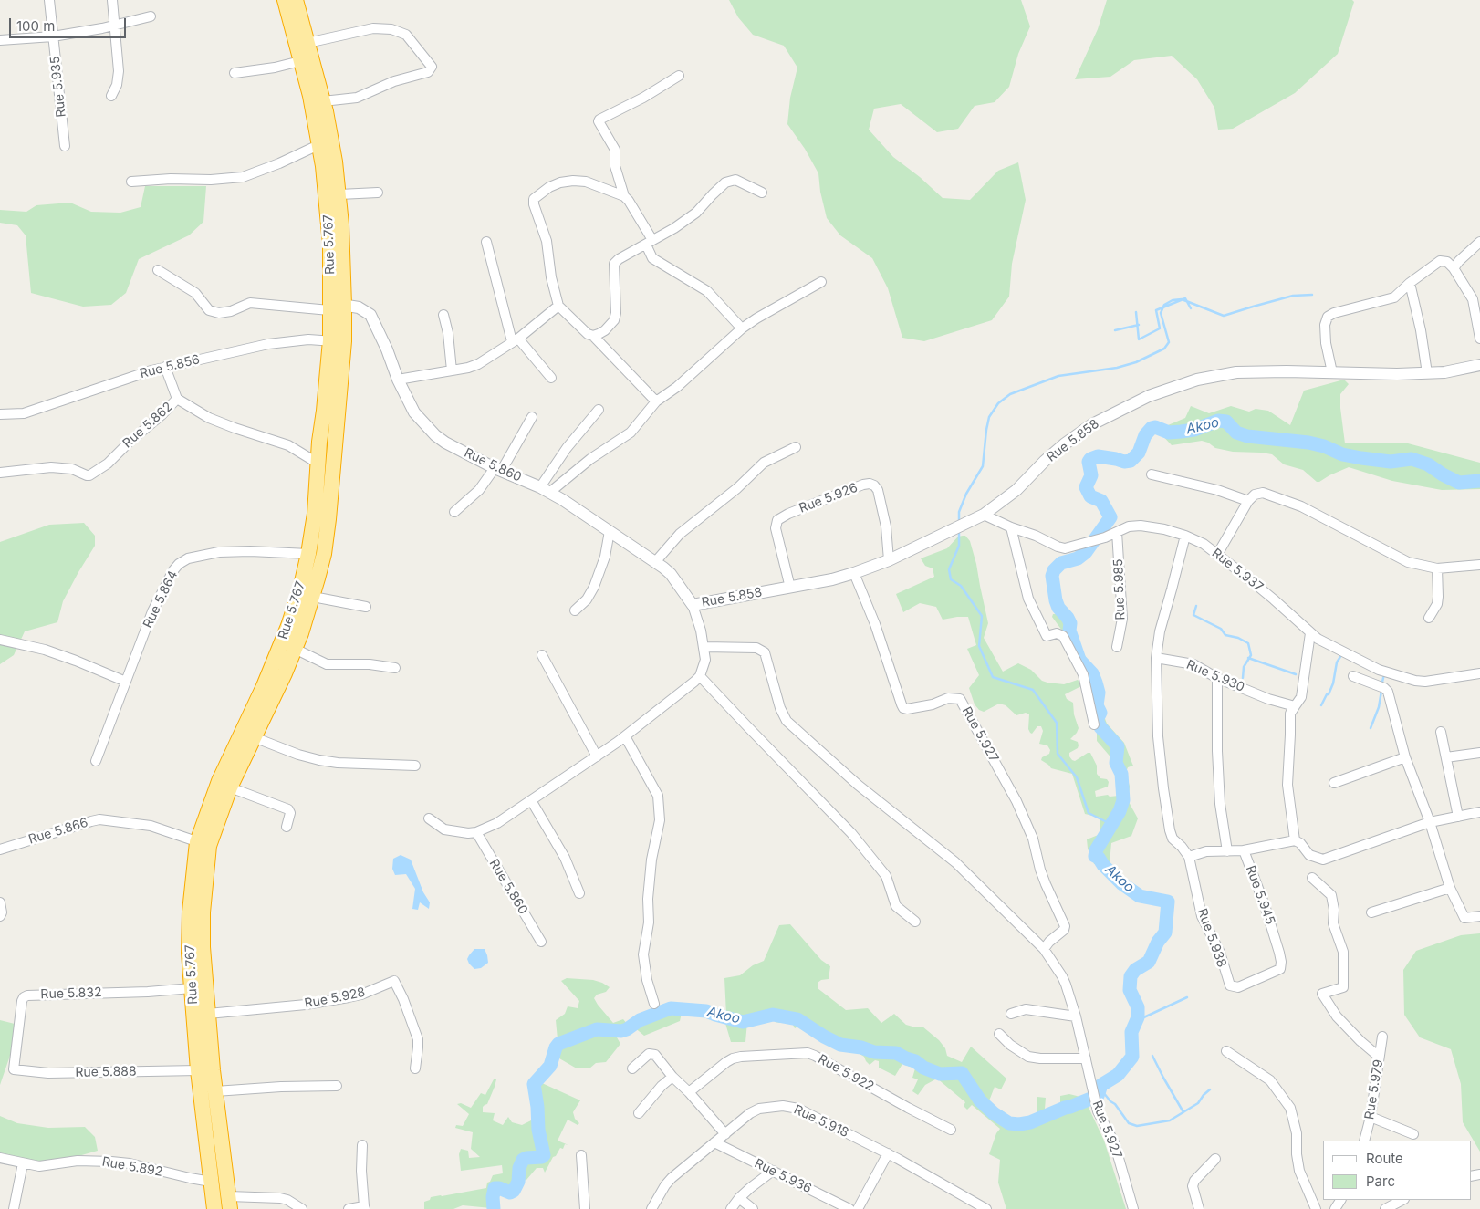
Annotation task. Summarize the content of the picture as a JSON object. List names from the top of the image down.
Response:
{
  "streets": {
    "highway": ["Rue 5.767"],
    "street": [
      "Rue 5.935",
      "Rue 5.856",
      "Rue 5.862",
      "Rue 5.858",
      "Rue 5.860",
      "Rue 5.926",
      "Rue 5.937",
      "Rue 5.985",
      "Rue 5.864",
      "Rue 5.930",
      "Rue 5.927",
      "Rue 5.866",
      "Rue 5.945",
      "Rue 5.938",
      "Rue 5.832",
      "Rue 5.928",
      "Rue 5.888",
      "Rue 5.922",
      "Rue 5.979",
      "Rue 5.918",
      "Rue 5.892",
      "Rue 5.936"
    ]
  },
  "crossings": [
    ["Rue 5.767", "Rue 5.856"],
    ["Rue 5.767", "Rue 5.862"],
    ["Rue 5.767", "Rue 5.860"],
    ["Rue 5.767", "Rue 5.864"],
    ["Rue 5.767", "Rue 5.866"],
    ["Rue 5.767", "Rue 5.832"],
    ["Rue 5.767", "Rue 5.888"],
    ["Rue 5.767", "Rue 5.892"],
    ["Rue 5.858", "Rue 5.860"],
    ["Rue 5.858", "Rue 5.926"],
    ["Rue 5.858", "Rue 5.937"],
    ["Rue 5.858", "Rue 5.927"],
    ["Rue 5.937", "Rue 5.985"],
    ["Rue 5.945", "Rue 5.938"],
    ["Rue 5.832", "Rue 5.888"],
    ["Rue 5.918", "Rue 5.936"]
  ],
  "water": ["Akoo"],
  "legend": ["Route", "Parc"],
  "scale_bar": "100 m"
}
